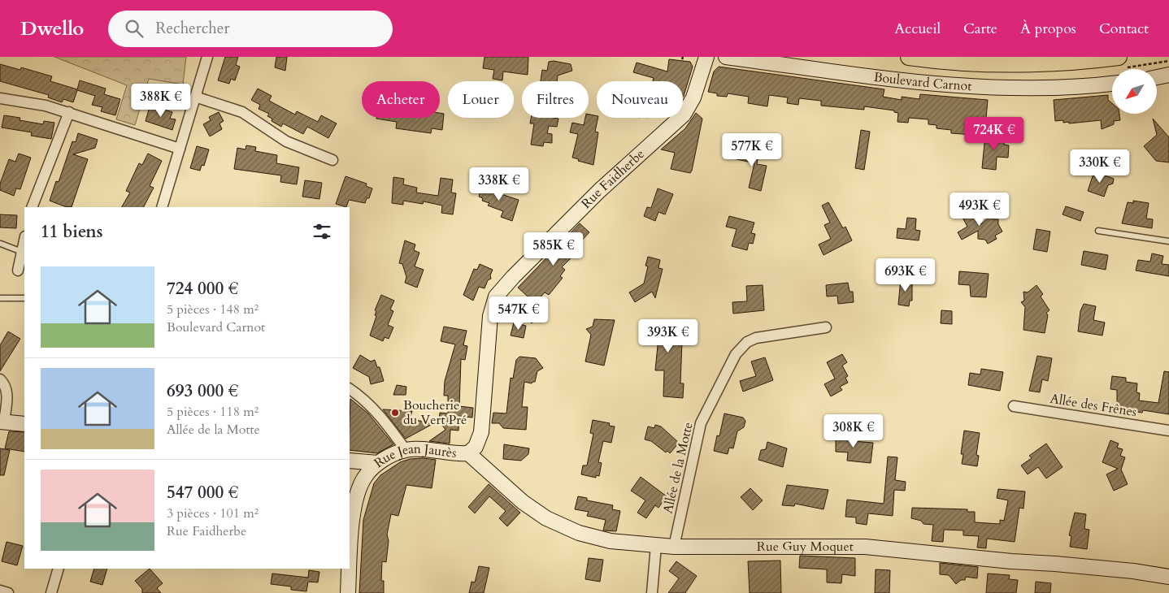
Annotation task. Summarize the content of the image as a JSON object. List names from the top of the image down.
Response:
{
  "streets": {
    "main road": ["Boulevard Carnot"],
    "street": [
      "Rue Faidherbe",
      "Allée des Frênes",
      "Rue Jean Jaurès",
      "Allée de la Motte",
      "Rue Guy Moquet"
    ]
  },
  "crossings": [
    ["Rue Faidherbe", "Rue Jean Jaurès"],
    ["Rue Faidherbe", "Rue Guy Moquet"],
    ["Rue Jean Jaurès", "Rue Guy Moquet"],
    ["Allée de la Motte", "Rue Guy Moquet"]
  ],
  "places": ["Boucherie du Vert Pré"],
  "north": "bottom left",
  "page": {
    "header": "Dwello",
    "search": "Rechercher",
    "nav": [
      "Accueil",
      "Carte",
      "À propos",
      "Contact"
    ],
    "chip": [
      "Acheter",
      "Louer",
      "Filtres",
      "Nouveau"
    ],
    "price": [
      "388K €",
      "724K €",
      "577K €",
      "330K €",
      "338K €",
      "493K €",
      "585K €",
      "693K €",
      "547K €",
      "393K €",
      "308K €"
    ],
    "heading": "11 biens",
    "list": [
      {
        "name": "724 000 €",
        "note": "5 pièces · 148 m² · Boulevard Carnot"
      },
      {
        "name": "693 000 €",
        "note": "5 pièces · 118 m² · Allée de la Motte"
      },
      {
        "name": "547 000 €",
        "note": "3 pièces · 101 m² · Rue Faidherbe"
      }
    ]
  }
}
